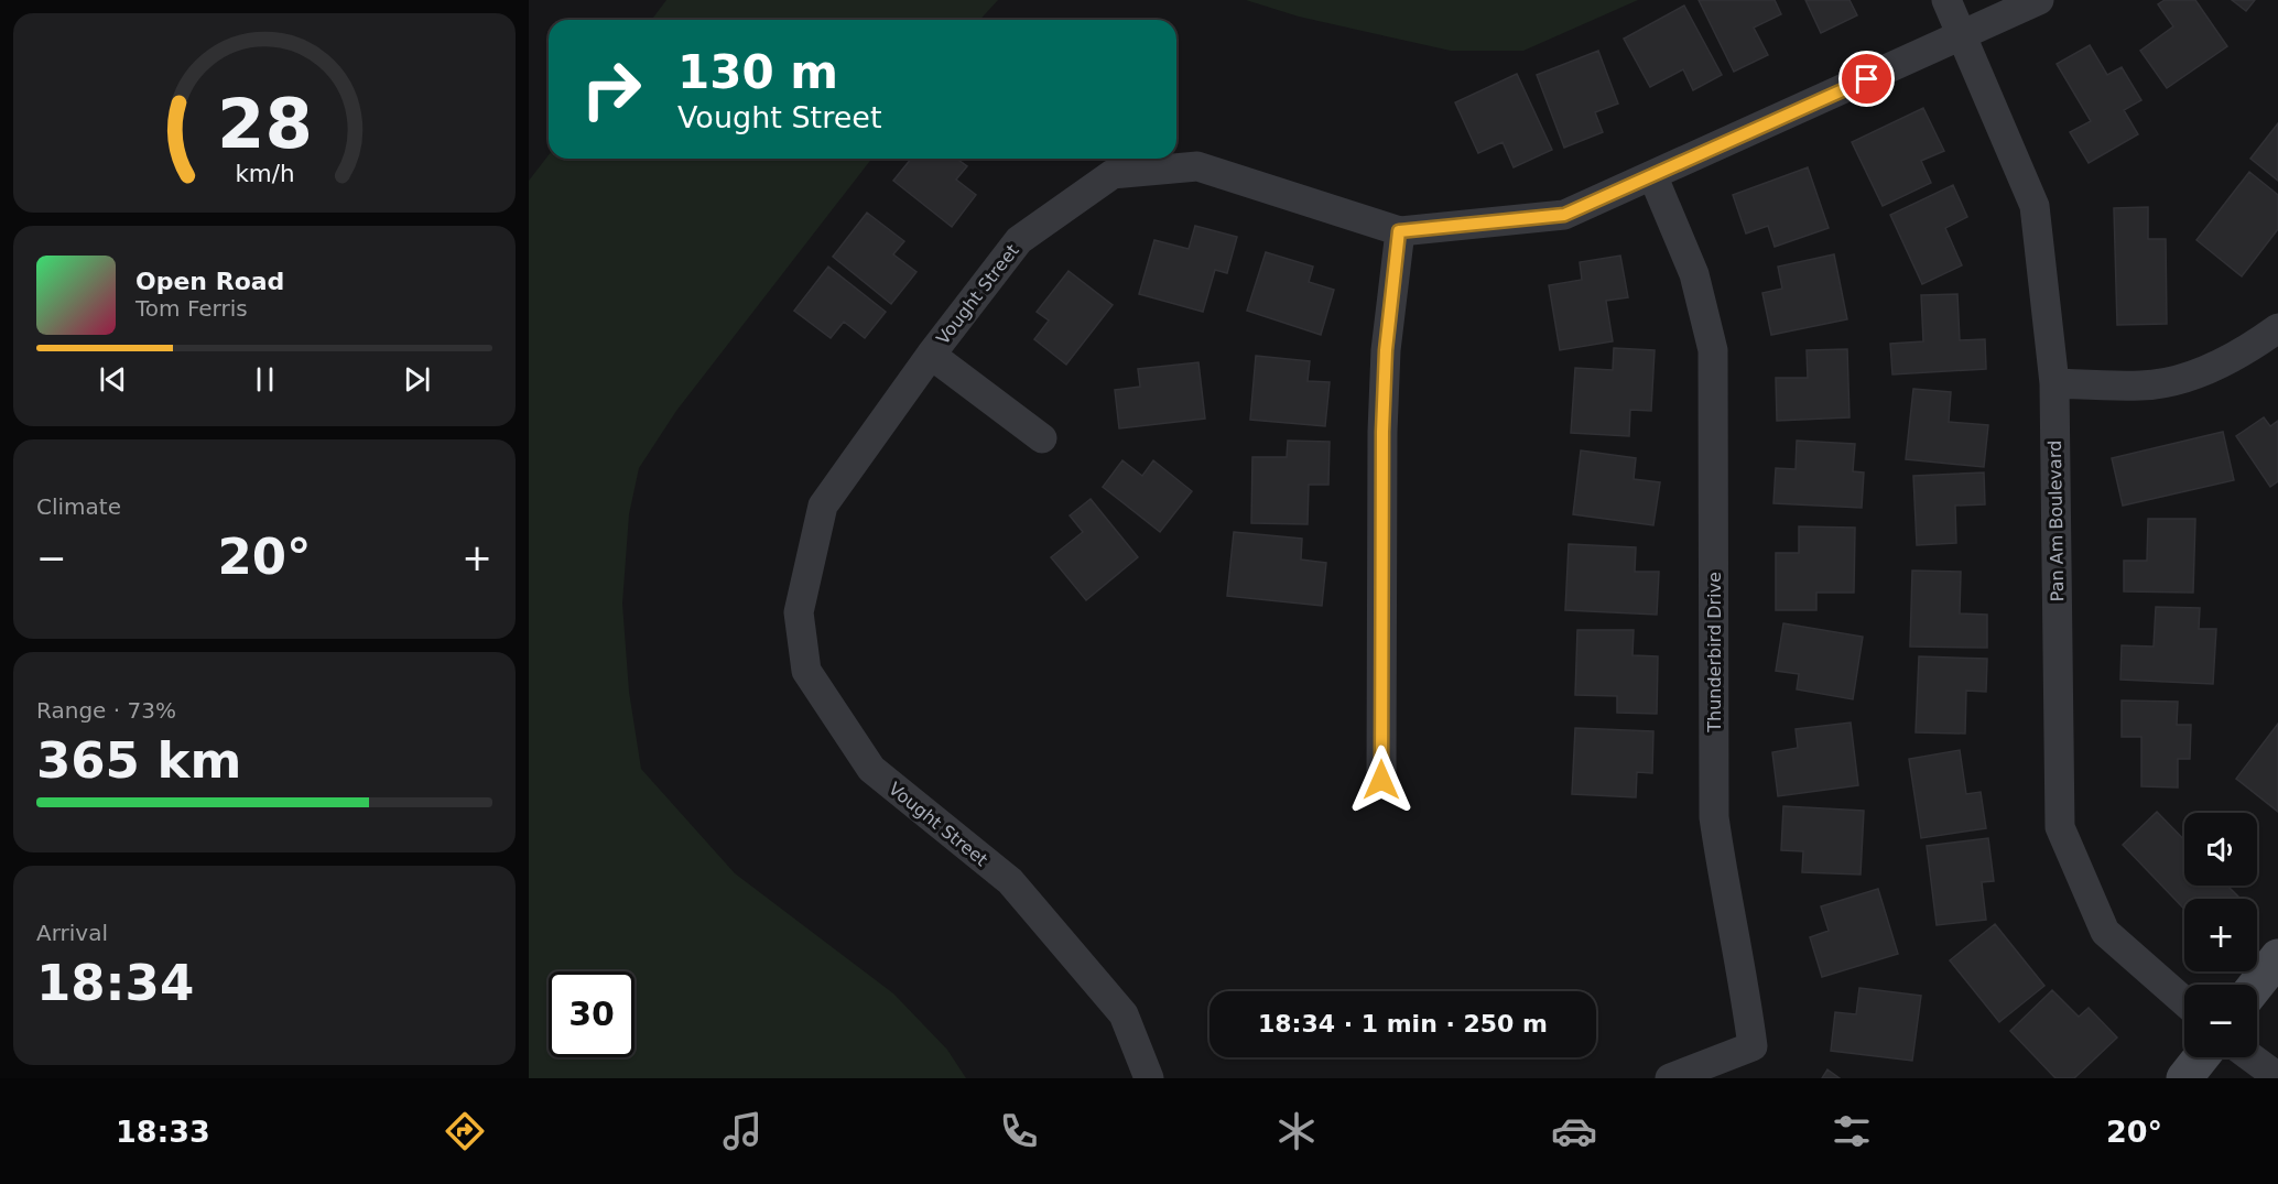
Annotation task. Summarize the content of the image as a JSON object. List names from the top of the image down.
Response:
{
  "streets": {
    "street": ["Vought Street", "Pan Am Boulevard", "Thunderbird Drive"]
  },
  "crossings": [
    ["Vought Street", "Pan Am Boulevard"],
    ["Vought Street", "Thunderbird Drive"]
  ],
  "page": {
    "turn": ["130 m", "Vought Street"],
    "song": ["Open Road", "Tom Ferris"],
    "tile": [
      "Climate",
      ["Range · 73%", "365 km"],
      ["Arrival", "18:34"]
    ],
    "heat": ["−", "20°", "+"],
    "map_buttons": ["+", "−"],
    "limit": "30",
    "trip": "18:34 · 1 min · 250 m",
    "tabs": ["18:33", "20°"],
    "gauge": ["28", "km/h"]
  }
}
